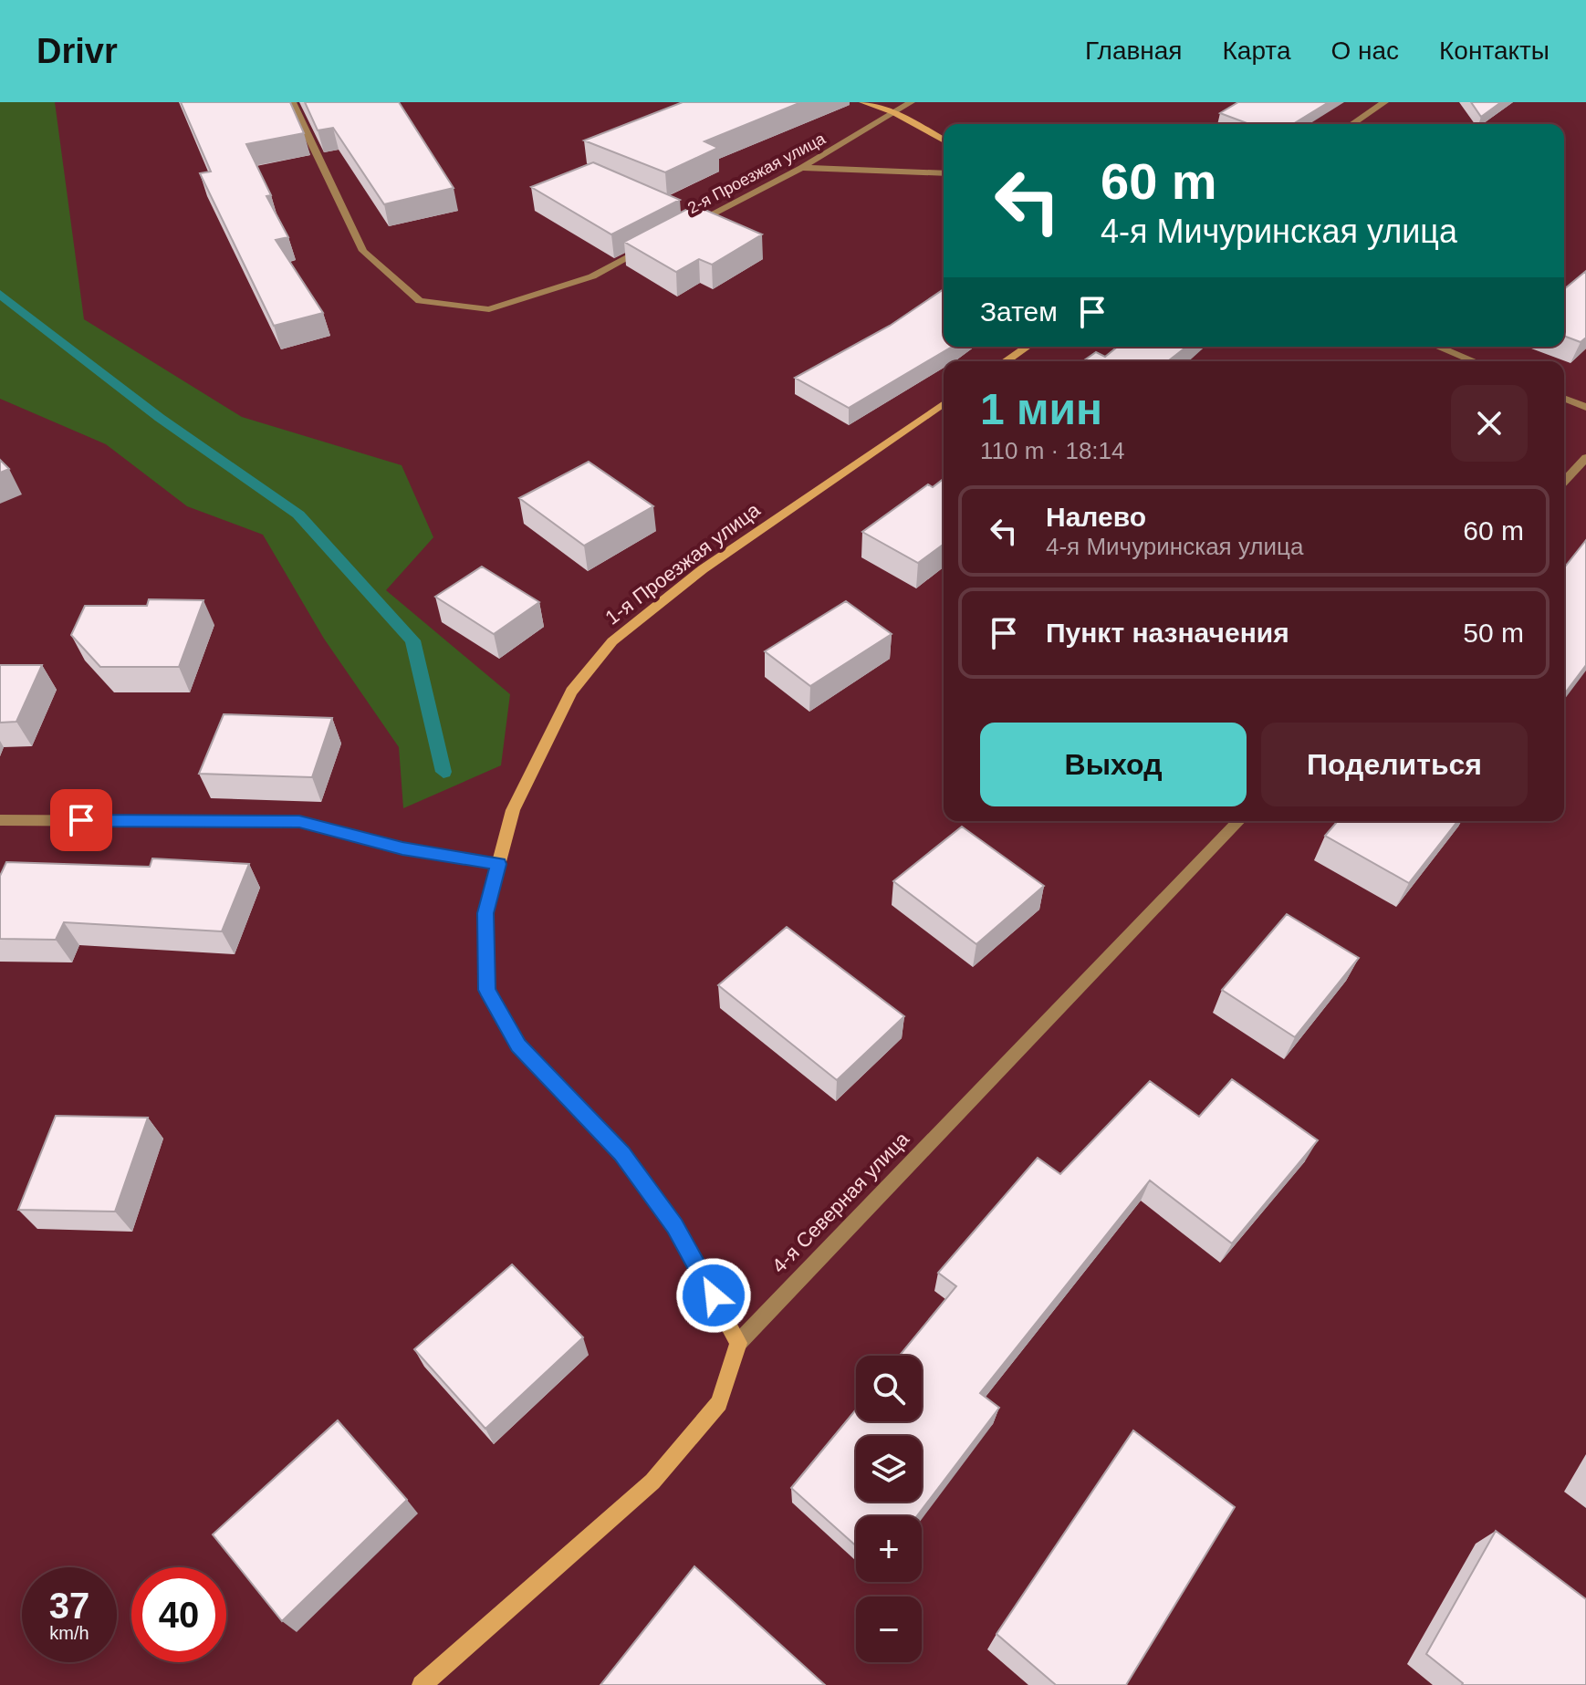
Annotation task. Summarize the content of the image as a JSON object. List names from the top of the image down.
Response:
{
  "streets": {
    "street": ["2-я Проезжая улица", "1-я Проезжая улица", "4-я Северная улица"]
  },
  "crossings": [
    ["1-я Проезжая улица", "4-я Северная улица"]
  ],
  "page": {
    "header": "Drivr",
    "nav": [
      "Главная",
      "Карта",
      "О нас",
      "Контакты"
    ],
    "turn": ["60 m", "4-я Мичуринская улица"],
    "then": "Затем",
    "heading": ["1 мин", "110 m · 18:14"],
    "list": [
      {
        "name": "Налево",
        "note": "4-я Мичуринская улица",
        "value": "60 m"
      },
      {
        "name": "Пункт назначения",
        "value": "50 m"
      }
    ],
    "buttons": ["Выход", "Поделиться"],
    "map_buttons": ["+", "−"],
    "speed": "37 km/h",
    "limit": "40"
  }
}
